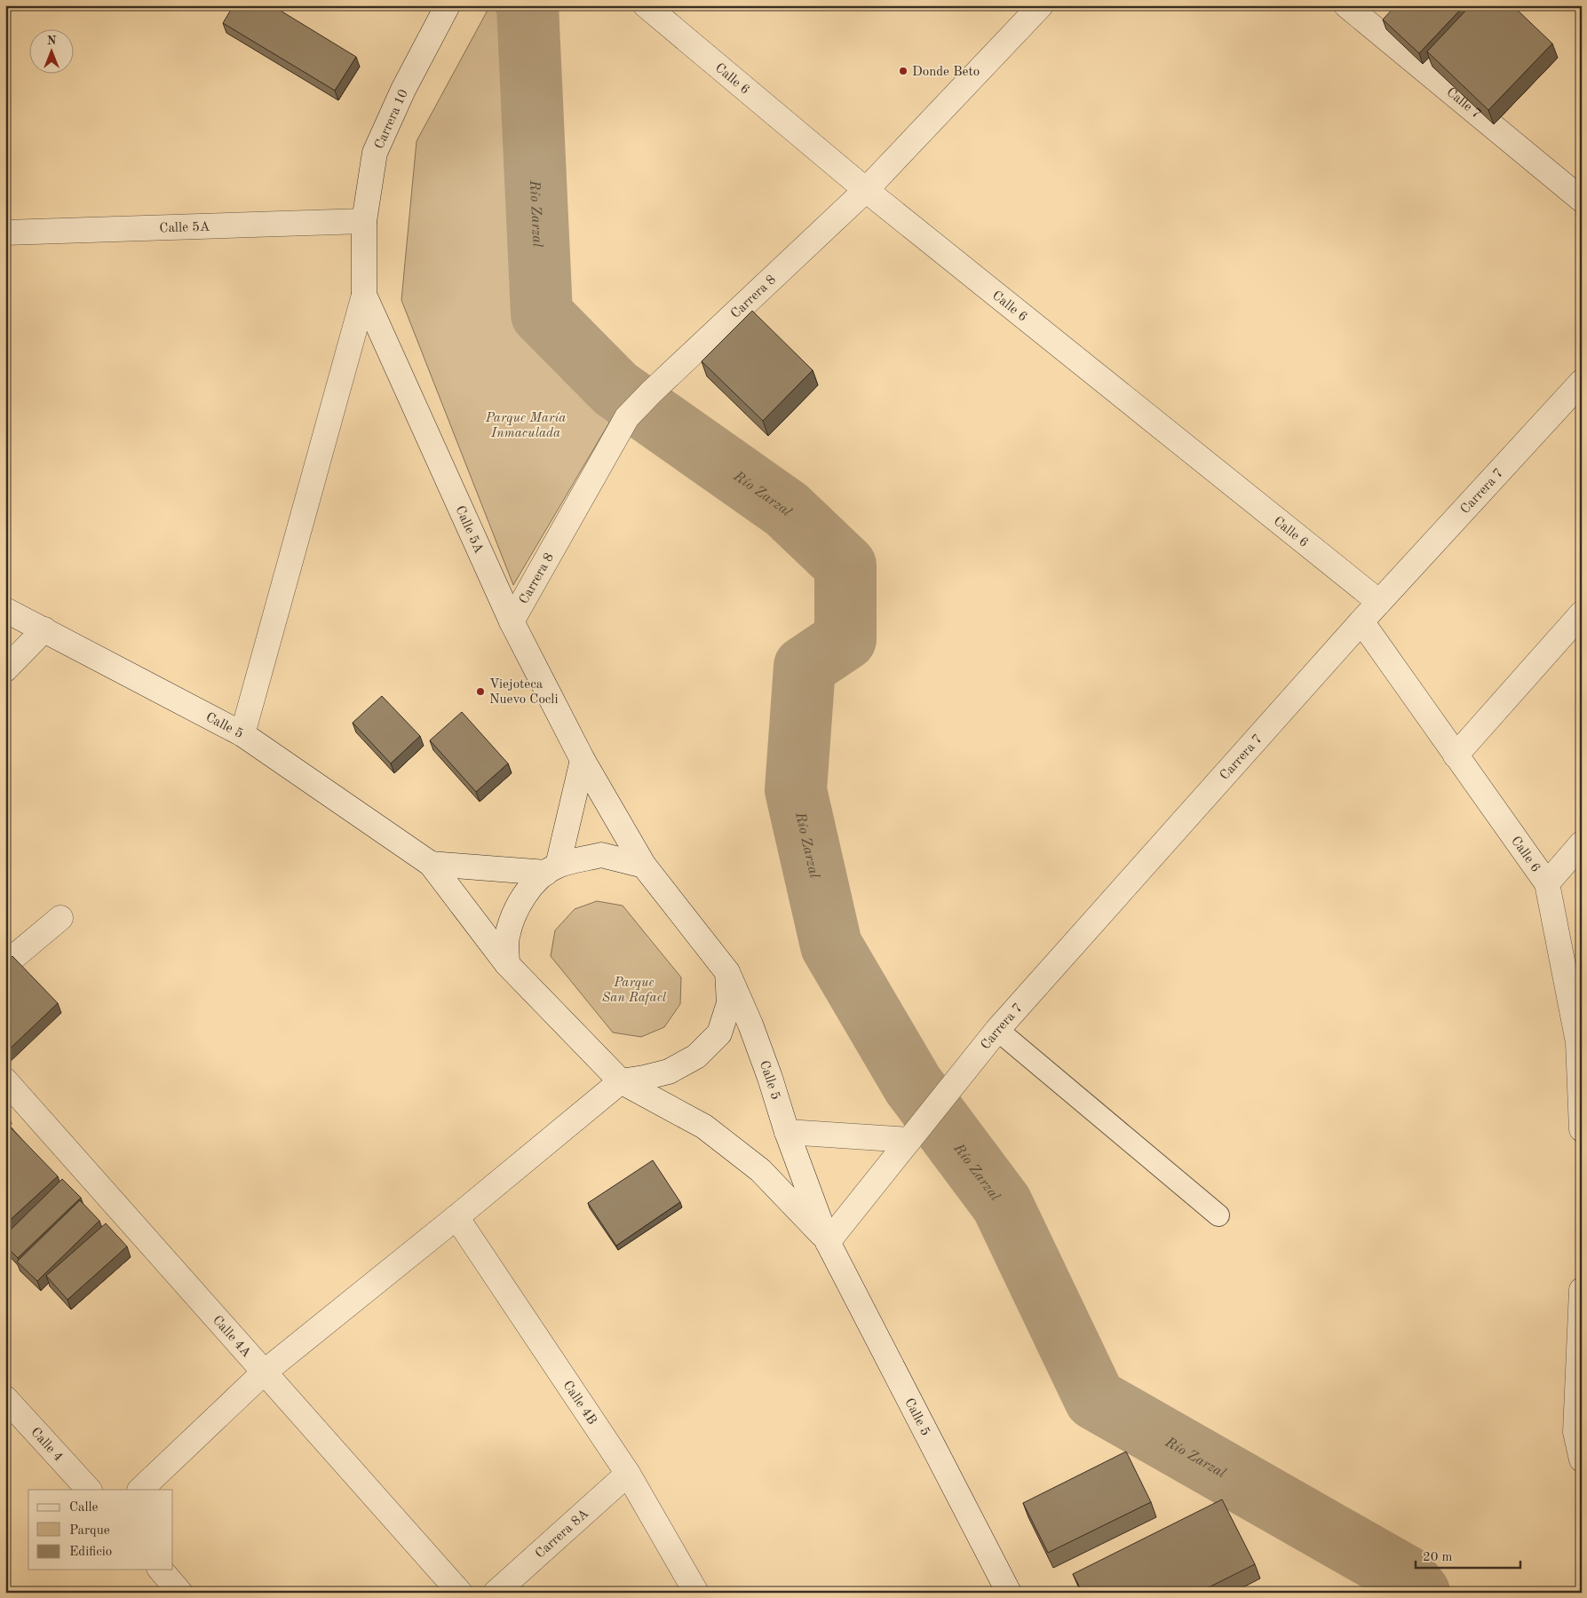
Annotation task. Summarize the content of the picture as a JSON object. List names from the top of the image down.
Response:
{
  "streets": {
    "street": [
      "Calle 6",
      "Calle 7",
      "Carrera 10",
      "Calle 5A",
      "Carrera 8",
      "Carrera 7",
      "Calle 5",
      "Calle 4A",
      "Calle 4B",
      "Calle 4",
      "Carrera 8A"
    ]
  },
  "crossings": [
    ["Calle 6", "Carrera 8"],
    ["Calle 6", "Carrera 7"],
    ["Carrera 10", "Calle 5A"],
    ["Calle 5A", "Carrera 8"],
    ["Calle 5A", "Calle 5"],
    ["Carrera 7", "Calle 5"],
    ["Calle 4B", "Carrera 8A"]
  ],
  "water": ["Río Zarzal"],
  "parks": ["Parque María Inmaculada", "Parque San Rafael"],
  "places": ["Donde Beto", "Viejoteca Nuevo Cocli"],
  "legend": ["Calle", "Parque", "Edificio"],
  "scale_bar": "20 m",
  "north": "top"
}
